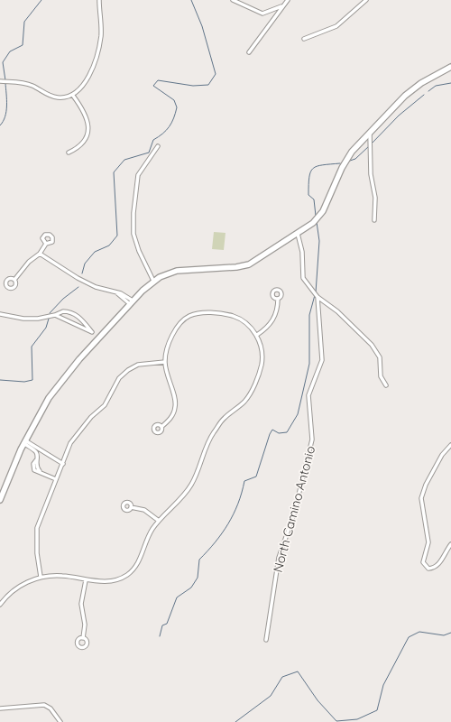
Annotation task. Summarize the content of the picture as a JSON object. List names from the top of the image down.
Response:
{
  "streets": {
    "street": ["North Camino Antonio"]
  }
}
